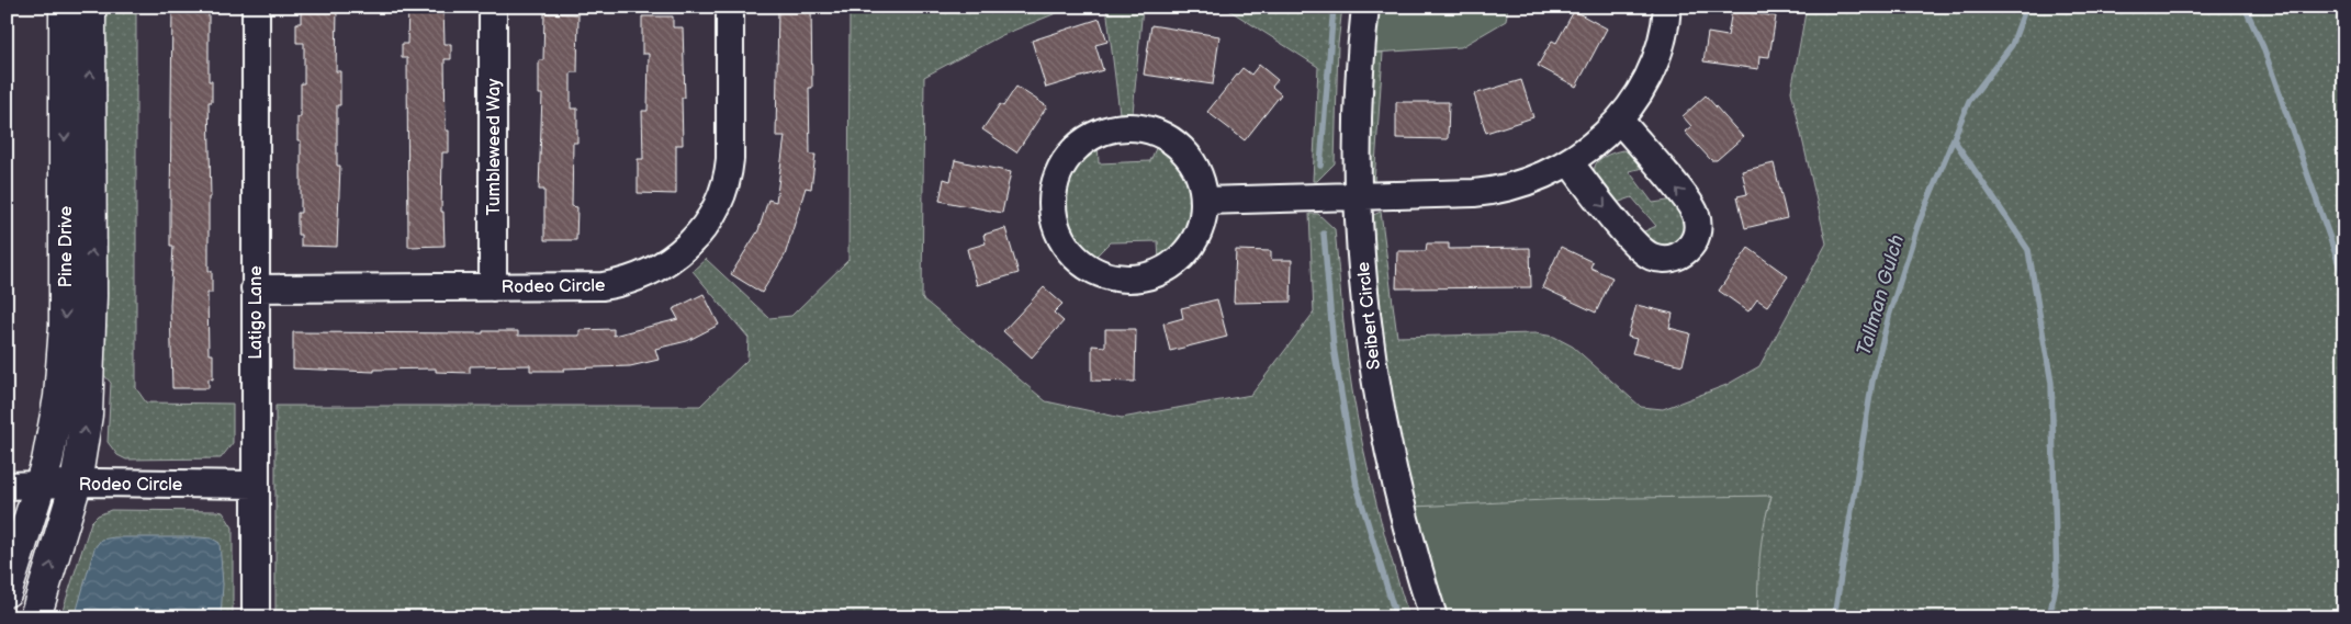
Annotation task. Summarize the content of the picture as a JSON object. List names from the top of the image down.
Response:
{
  "streets": {
    "main road": ["Pine Drive"],
    "street": [
      "Tumbleweed Way",
      "Rodeo Circle",
      "Latigo Lane",
      "Seibert Circle"
    ]
  },
  "crossings": [
    ["Tumbleweed Way", "Rodeo Circle"],
    ["Pine Drive", "Rodeo Circle"],
    ["Rodeo Circle", "Latigo Lane"]
  ],
  "water": ["Tallman Gulch"]
}
